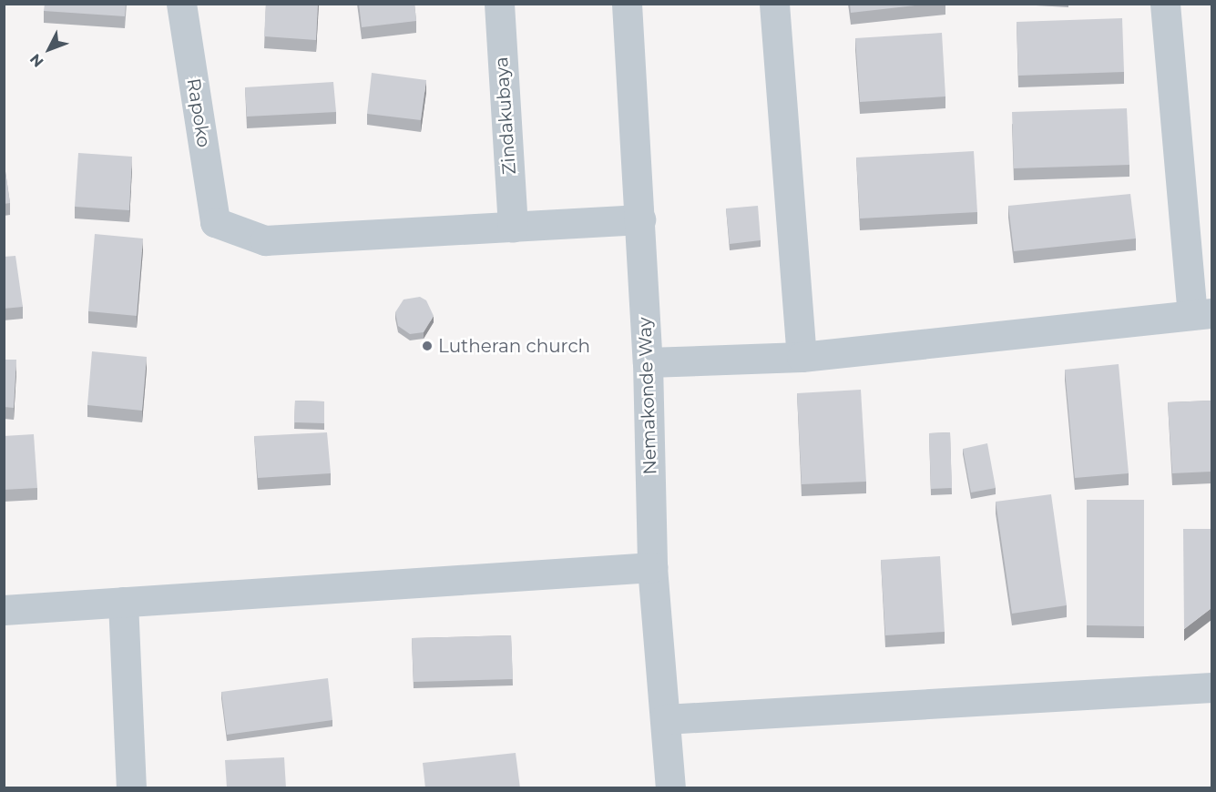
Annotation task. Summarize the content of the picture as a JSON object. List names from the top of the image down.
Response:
{
  "streets": {
    "street": ["Rapoko", "Zindakubaya", "Nemakonde Way"]
  },
  "crossings": [
    ["Rapoko", "Zindakubaya"]
  ],
  "places": ["Lutheran church"],
  "north": "bottom left"
}
